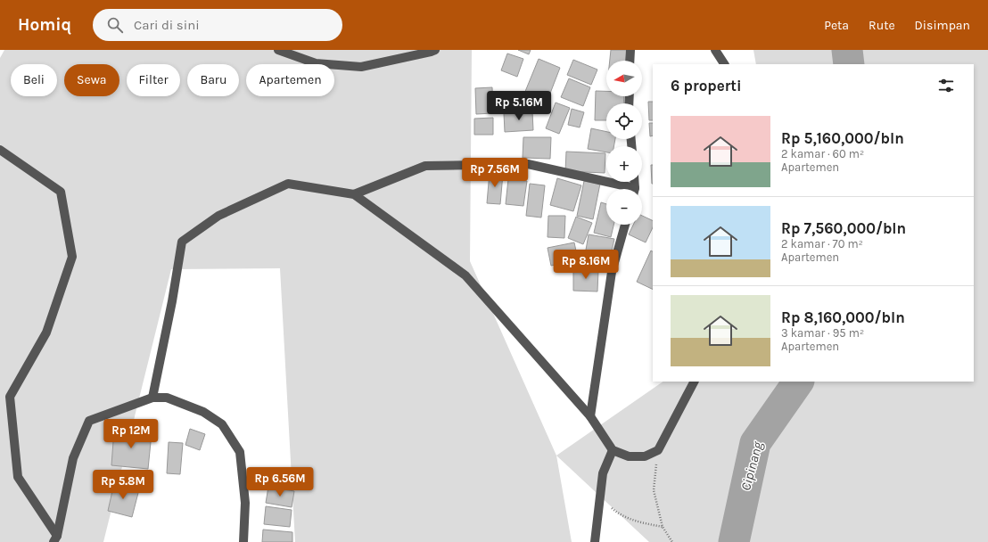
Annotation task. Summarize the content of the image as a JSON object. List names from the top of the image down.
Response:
{
  "water": ["Cipinang"],
  "north": "left",
  "page": {
    "header": "Homiq",
    "search": "Cari di sini",
    "nav": ["Peta", "Rute", "Disimpan"],
    "map_buttons": ["+", "−"],
    "chip": [
      "Beli",
      "Sewa",
      "Filter",
      "Baru",
      "Apartemen"
    ],
    "heading": "6 properti",
    "price": [
      "Rp 5.16M",
      "Rp 7.56M",
      "Rp 8.16M",
      "Rp 12M",
      "Rp 6.56M",
      "Rp 5.8M"
    ],
    "list": [
      {
        "name": "Rp 5,160,000/bln",
        "note": "2 kamar · 60 m² · Apartemen"
      },
      {
        "name": "Rp 7,560,000/bln",
        "note": "2 kamar · 70 m² · Apartemen"
      },
      {
        "name": "Rp 8,160,000/bln",
        "note": "3 kamar · 95 m² · Apartemen"
      }
    ]
  }
}
